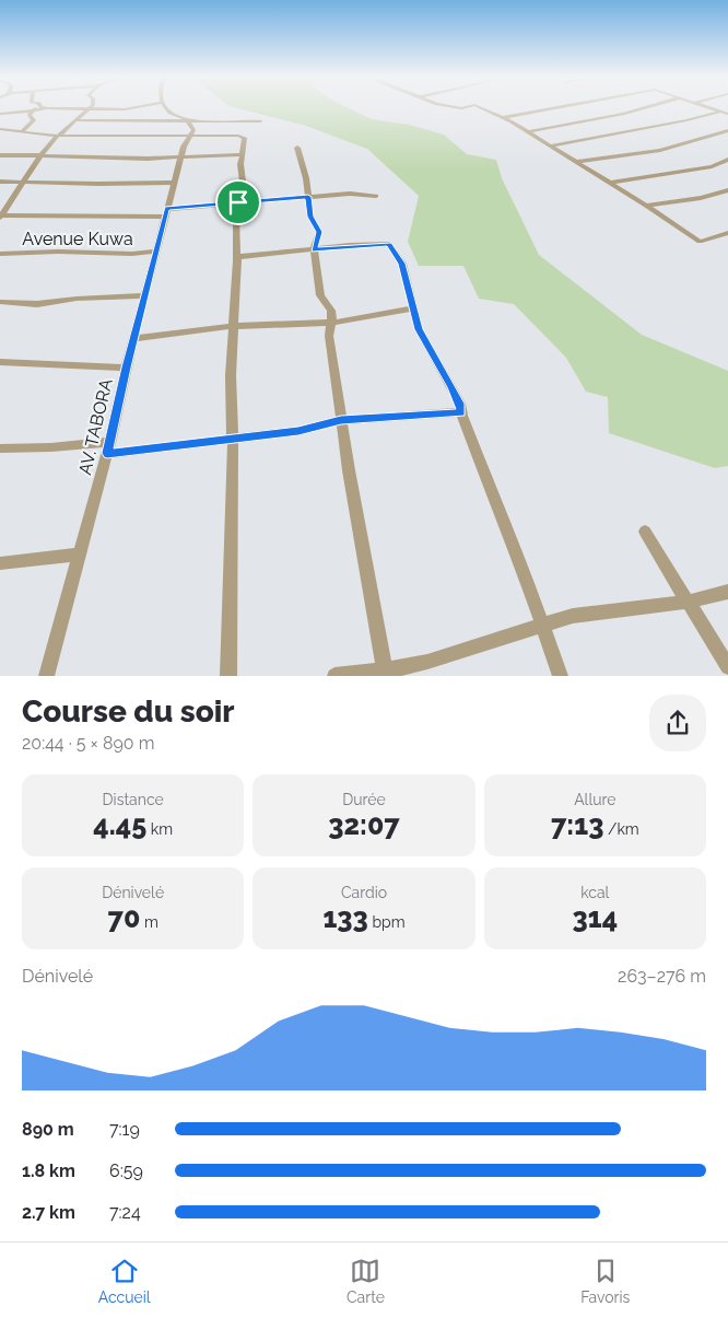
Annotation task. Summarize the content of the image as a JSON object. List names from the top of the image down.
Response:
{
  "streets": {
    "street": ["Avenue Kuwa", "AV. TABORA"]
  },
  "crossings": [
    ["Avenue Kuwa", "AV. TABORA"]
  ],
  "page": {
    "heading": ["Course du soir", "20:44 · 5 × 890 m"],
    "stats": [
      ["Distance", "4.45 km"],
      ["Durée", "32:07"],
      ["Allure", "7:13 /km"],
      ["Dénivelé", "70 m"],
      ["Cardio", "133 bpm"],
      ["kcal", "314"]
    ],
    "chart": ["Dénivelé", "263–276 m"],
    "list": [
      {
        "name": "890 m",
        "note": "7:19"
      },
      {
        "name": "1.8 km",
        "note": "6:59"
      },
      {
        "name": "2.7 km",
        "note": "7:24"
      }
    ],
    "tabs": ["Accueil", "Carte", "Favoris"]
  }
}
